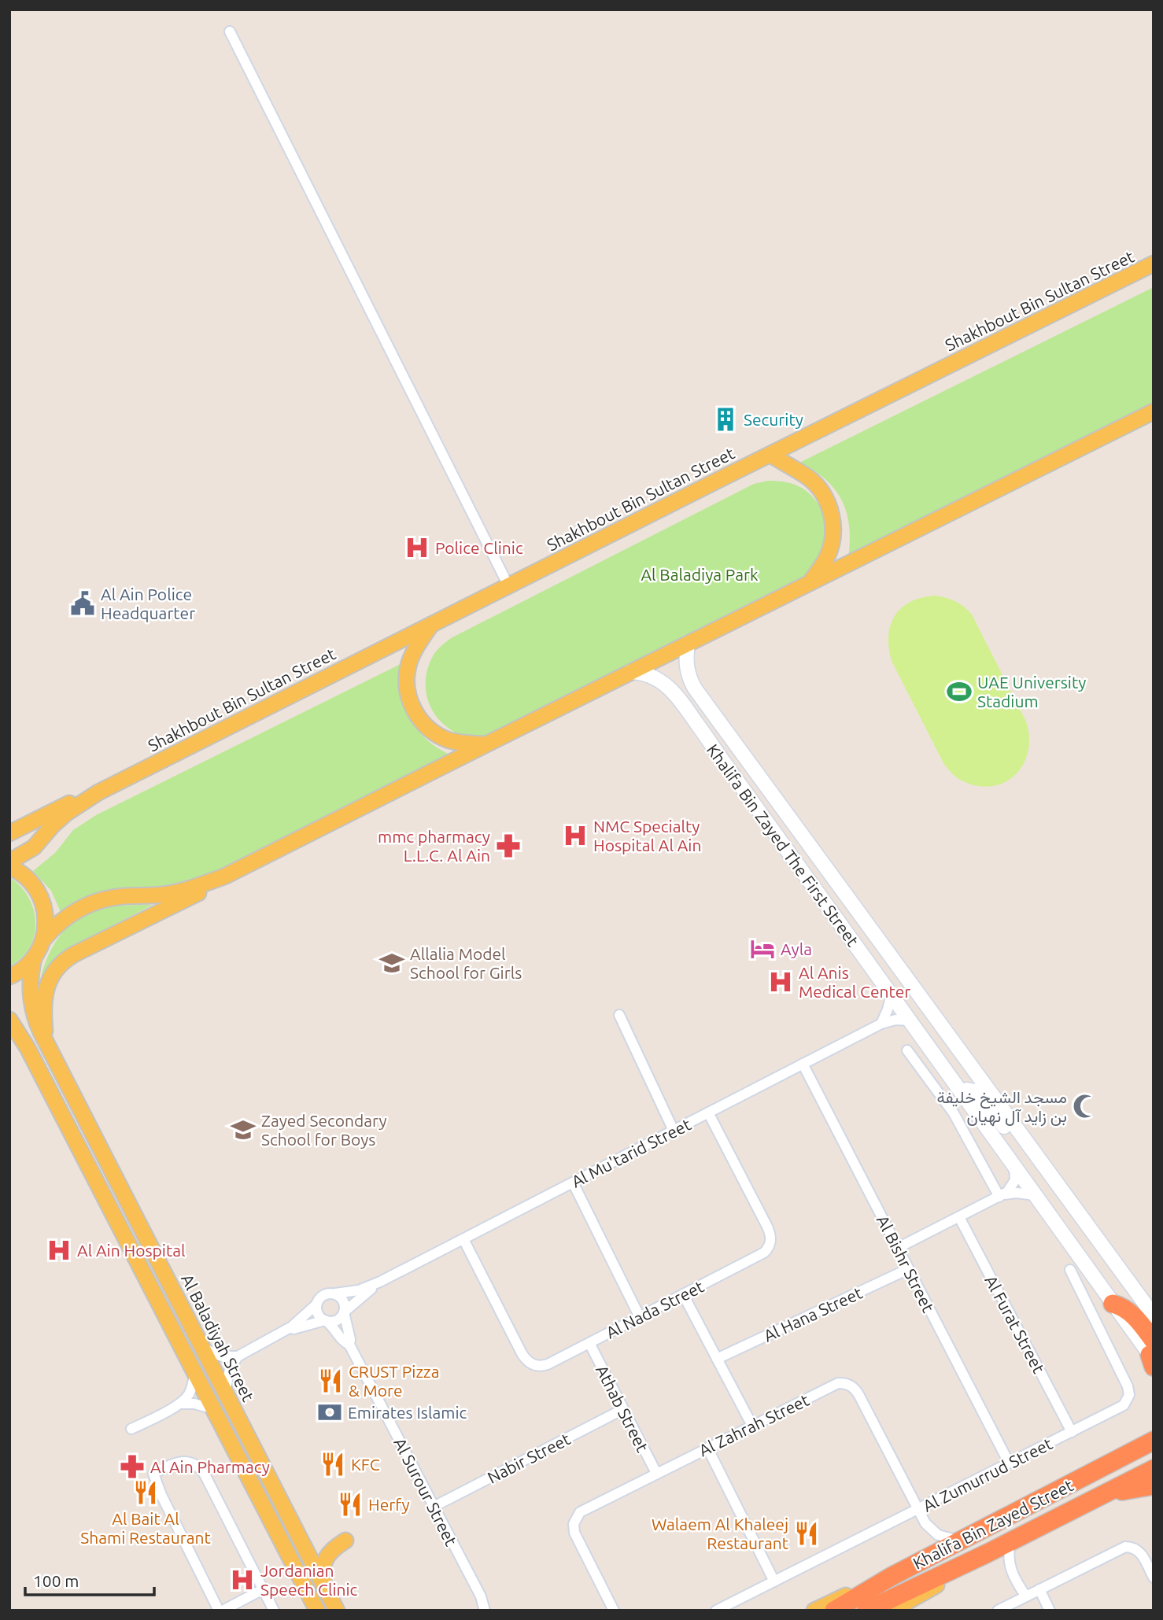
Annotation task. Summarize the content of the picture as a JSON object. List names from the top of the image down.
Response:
{
  "streets": {
    "highway": ["Khalifa Bin Zayed Street"],
    "main road": ["Shakhbout Bin Sultan Street", "Khalifa Bin Zayed The First Street", "Al Baladiyah Street"],
    "street": [
      "Al Mu'tarid Street",
      "Al Bishr Street",
      "Al Nada Street",
      "Al Hana Street",
      "Al Furat Street",
      "Athab Street",
      "Al Zahrah Street",
      "Nabir Street",
      "Al Zumurrud Street",
      "Al Surour Street"
    ]
  },
  "crossings": [
    ["Khalifa Bin Zayed The First Street", "Al Mu'tarid Street"],
    ["Al Mu'tarid Street", "Al Bishr Street"],
    ["Al Mu'tarid Street", "Al Nada Street"],
    ["Al Mu'tarid Street", "Al Surour Street"],
    ["Al Bishr Street", "Al Hana Street"],
    ["Al Bishr Street", "Al Zumurrud Street"],
    ["Al Nada Street", "Athab Street"],
    ["Al Furat Street", "Al Zumurrud Street"],
    ["Athab Street", "Al Zahrah Street"],
    ["Athab Street", "Nabir Street"],
    ["Al Zahrah Street", "Al Zumurrud Street"],
    ["Al Zahrah Street", "Khalifa Bin Zayed Street"],
    ["Nabir Street", "Al Surour Street"]
  ],
  "parks": ["Al Baladiya Park"],
  "places": {
    "building": ["Security"],
    "hospital": [
      "Police Clinic",
      "NMC Specialty Hospital Al Ain",
      "Al Anis Medical Center",
      "Al Ain Hospital",
      "Jordanian Speech Clinic"
    ],
    "public building": ["Al Ain Police Headquarter"],
    "sports": ["UAE University Stadium"],
    "pharmacy": ["mmc pharmacy L.L.C. Al Ain", "Al Ain Pharmacy"],
    "hotel": ["Ayla"],
    "school or university": ["Allalia Model School for Girls", "Zayed Secondary School for Boys"],
    "mosque": ["مسجد الشيخ خليفة بن زايد آل نهيان"],
    "restaurant": [
      "CRUST Pizza & More",
      "KFC",
      "Al Bait Al Shami Restaurant",
      "Herfy",
      "Walaem Al Khaleej Restaurant"
    ],
    "bank": ["Emirates Islamic"]
  },
  "scale_bar": "100 m"
}
